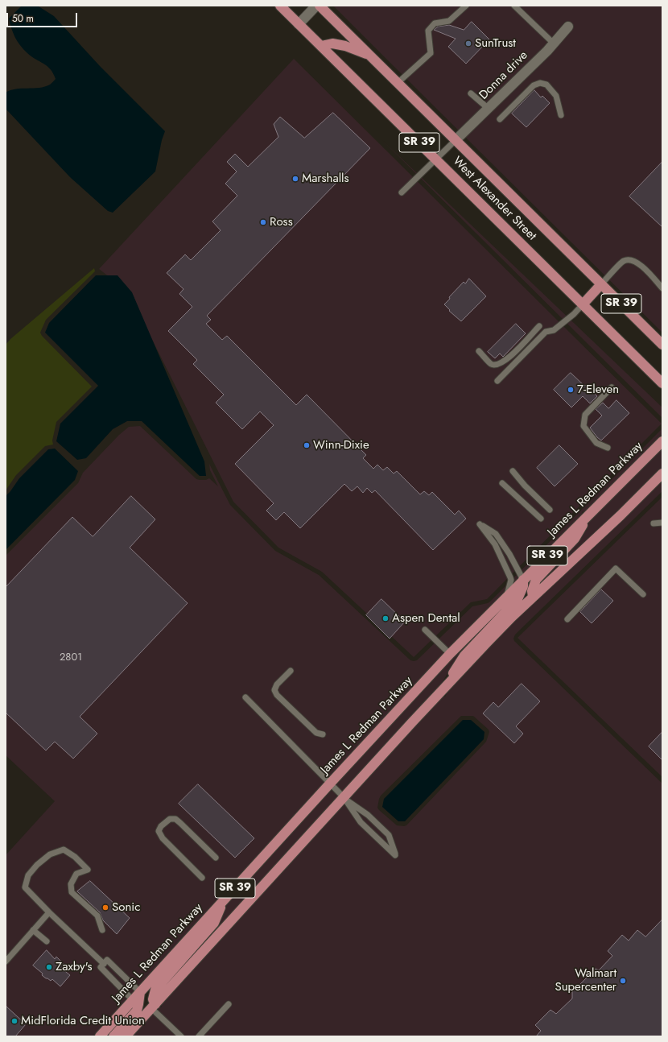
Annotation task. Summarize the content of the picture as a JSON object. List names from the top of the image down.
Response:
{
  "streets": {
    "main road": ["SR 39", "West Alexander Street", "James L Redman Parkway"],
    "street": ["Donna drive"]
  },
  "crossings": [
    ["Donna drive", "West Alexander Street"]
  ],
  "places": [
    "SunTrust",
    "Marshalls",
    "Ross",
    "7-Eleven",
    "Winn-Dixie",
    "Aspen Dental",
    "Sonic",
    "Zaxby's",
    "Walmart Supercenter",
    "MidFlorida Credit Union"
  ],
  "house_numbers": ["2801"],
  "scale_bar": "50 m"
}
